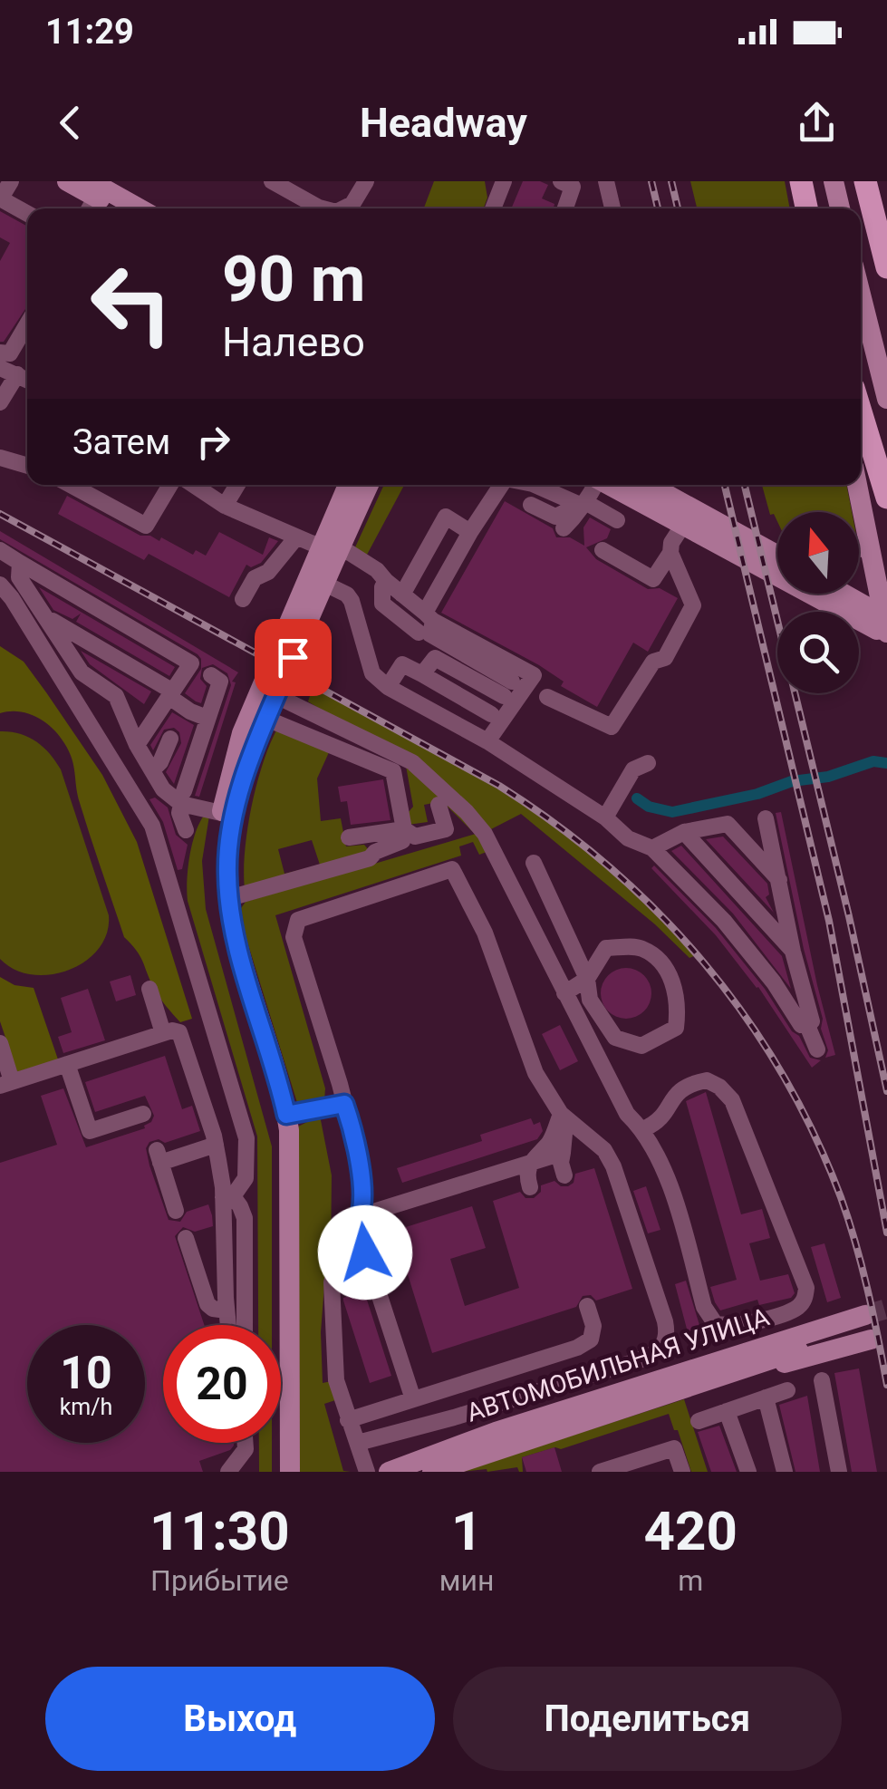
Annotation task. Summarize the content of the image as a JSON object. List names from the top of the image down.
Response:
{
  "streets": {
    "main road": ["АВТОМОБИЛЬНАЯ УЛИЦА"]
  },
  "north": "top",
  "page": {
    "status": "11:29",
    "header": "Headway",
    "turn": ["90 m", "Налево"],
    "then": "Затем",
    "speed": "10 km/h",
    "limit": "20",
    "eta": [
      "11:30",
      "Прибытие",
      "1",
      "мин",
      "420",
      "m"
    ],
    "buttons": ["Выход", "Поделиться"]
  }
}
